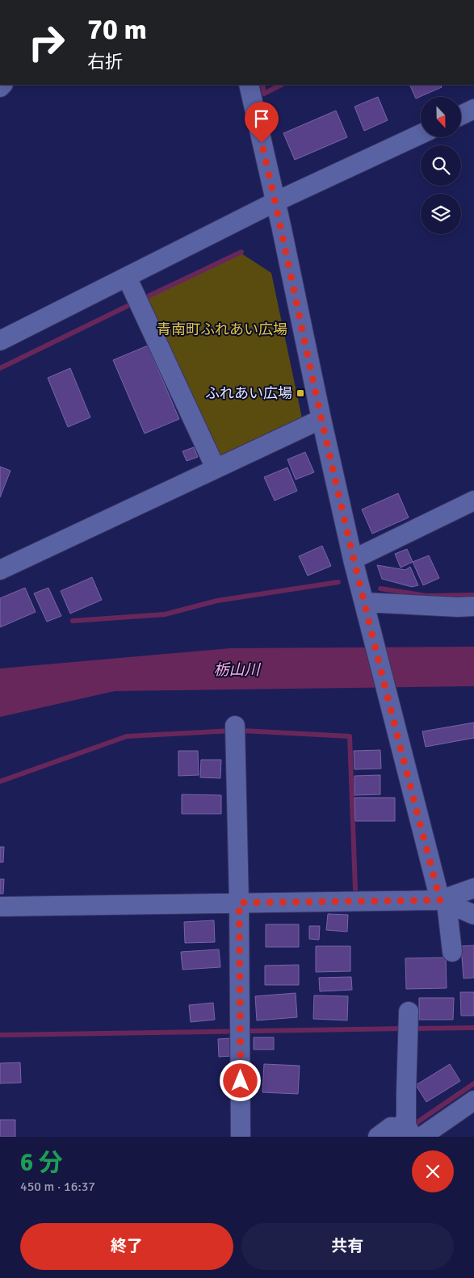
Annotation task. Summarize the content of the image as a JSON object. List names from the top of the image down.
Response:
{
  "water": ["栃山川"],
  "parks": ["青南町ふれあい広場"],
  "places": {
    "transit": ["ふれあい広場"]
  },
  "north": "bottom",
  "page": {
    "turn": ["70 m", "右折"],
    "heading": ["6 分", "450 m · 16:37"],
    "buttons": ["終了", "共有"]
  }
}
